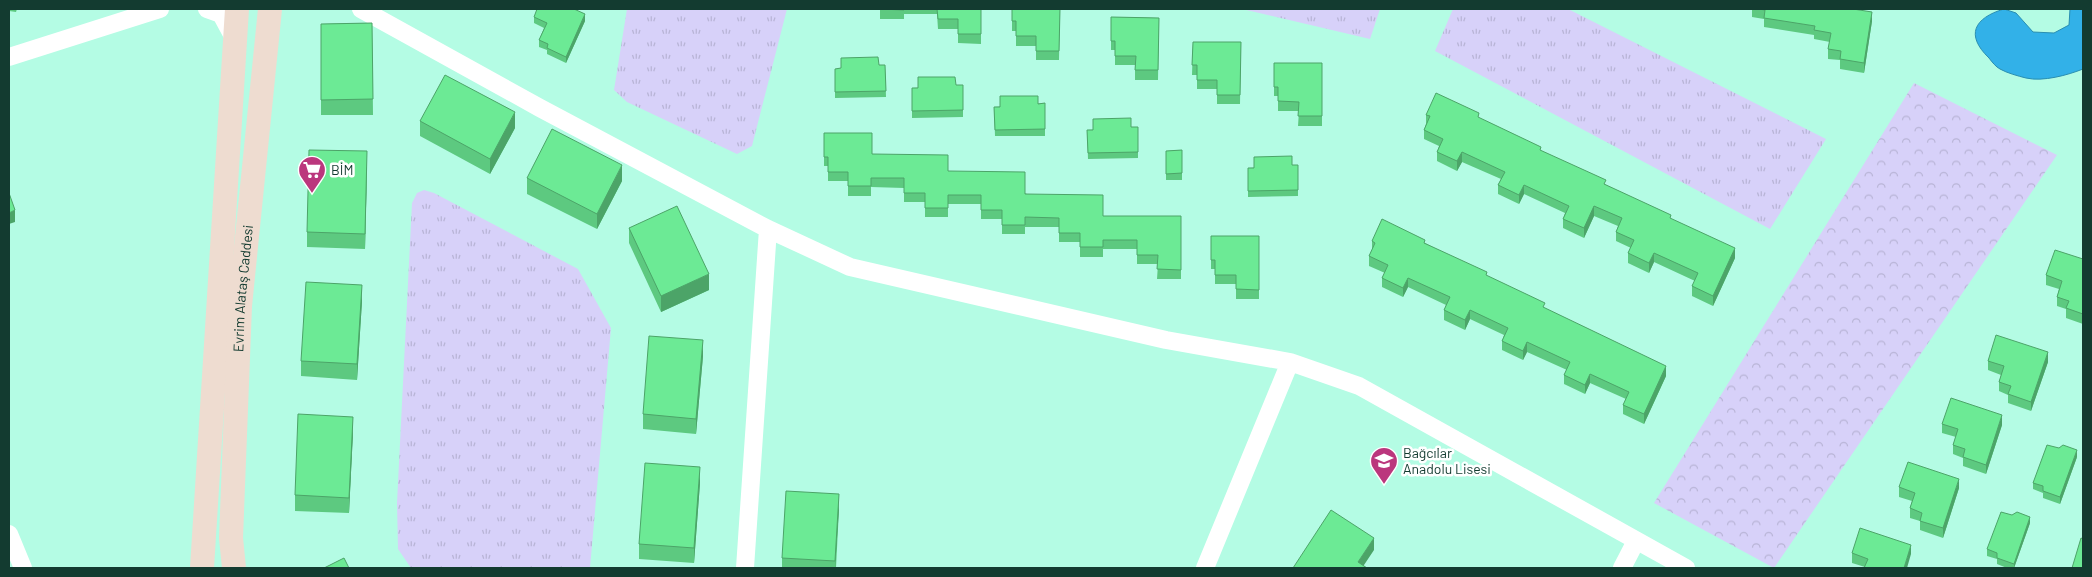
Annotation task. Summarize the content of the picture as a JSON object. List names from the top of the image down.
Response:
{
  "streets": {
    "main road": ["Evrim Alataş Caddesi"]
  },
  "places": {
    "supermarket": ["BİM"],
    "school or university": ["Bağcılar Anadolu Lisesi"]
  }
}
